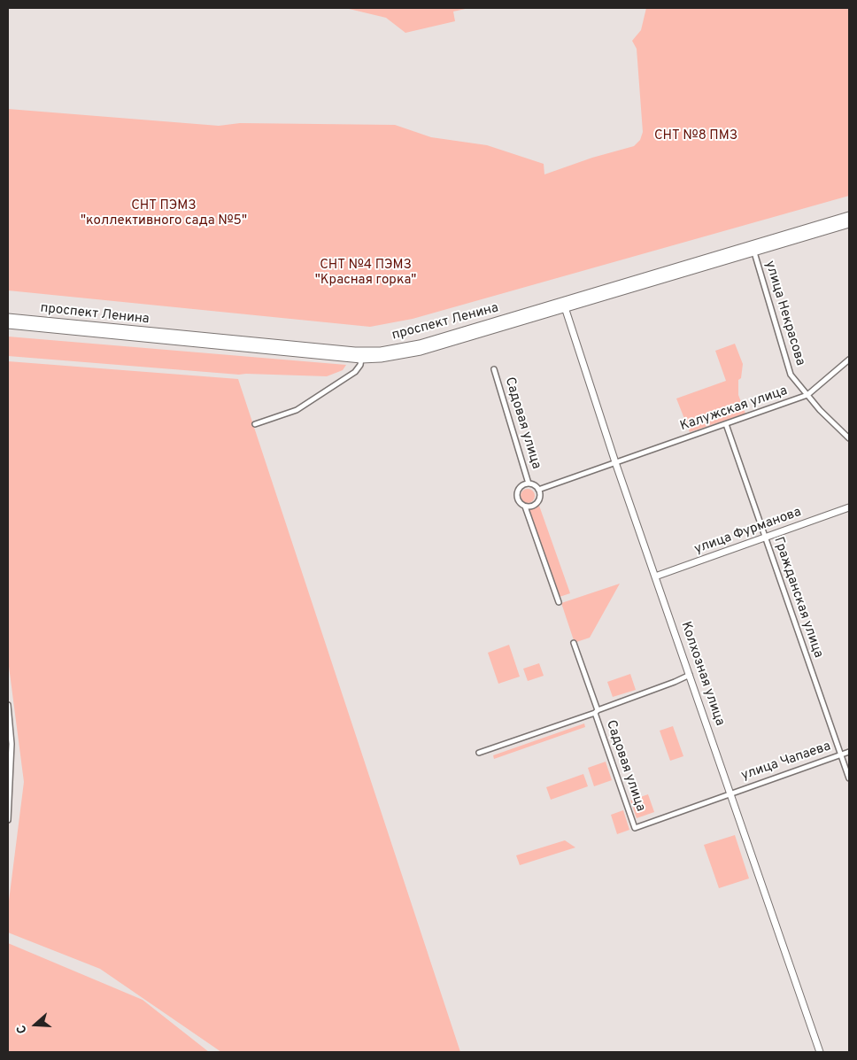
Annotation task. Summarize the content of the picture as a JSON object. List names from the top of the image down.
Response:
{
  "streets": {
    "main road": ["проспект Ленина"],
    "street": [
      "улица Некрасова",
      "Калужская улица",
      "Садовая улица",
      "улица Фурманова",
      "Гражданская улица",
      "Колхозная улица",
      "улица Чапаева"
    ]
  },
  "crossings": [
    ["улица Некрасова", "проспект Ленина"],
    ["улица Некрасова", "Калужская улица"],
    ["проспект Ленина", "Колхозная улица"],
    ["Калужская улица", "Садовая улица"],
    ["Калужская улица", "Гражданская улица"],
    ["Калужская улица", "Колхозная улица"],
    ["Садовая улица", "улица Чапаева"],
    ["улица Фурманова", "Гражданская улица"],
    ["улица Фурманова", "Колхозная улица"],
    ["Гражданская улица", "улица Чапаева"],
    ["Колхозная улица", "улица Чапаева"]
  ],
  "parks": ["СНТ №8 ПМЗ", "СНТ ПЭМЗ \"коллективного сада №5\"", "СНТ №4 ПЭМЗ \"Красная горка\""],
  "north": "left"
}
